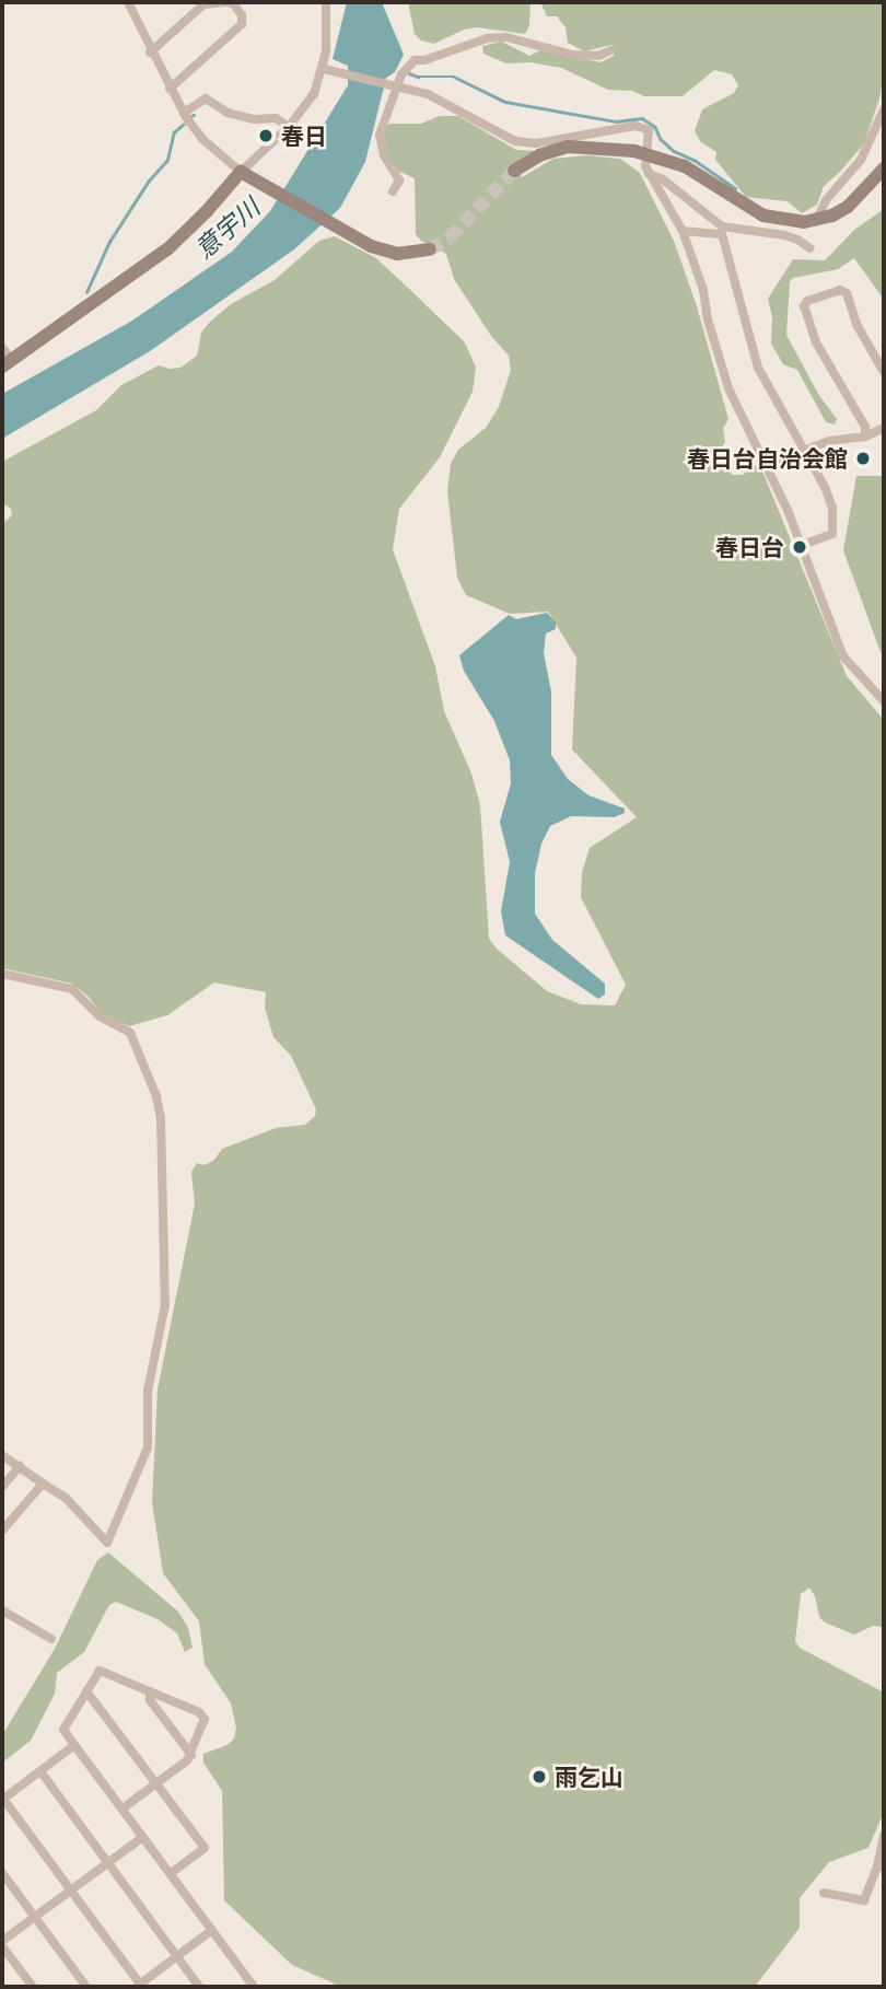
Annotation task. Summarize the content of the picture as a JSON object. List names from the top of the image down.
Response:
{
  "water": ["意宇川"],
  "places": [
    "春日",
    "春日台自治会館",
    "春日台",
    "雨乞山"
  ]
}
